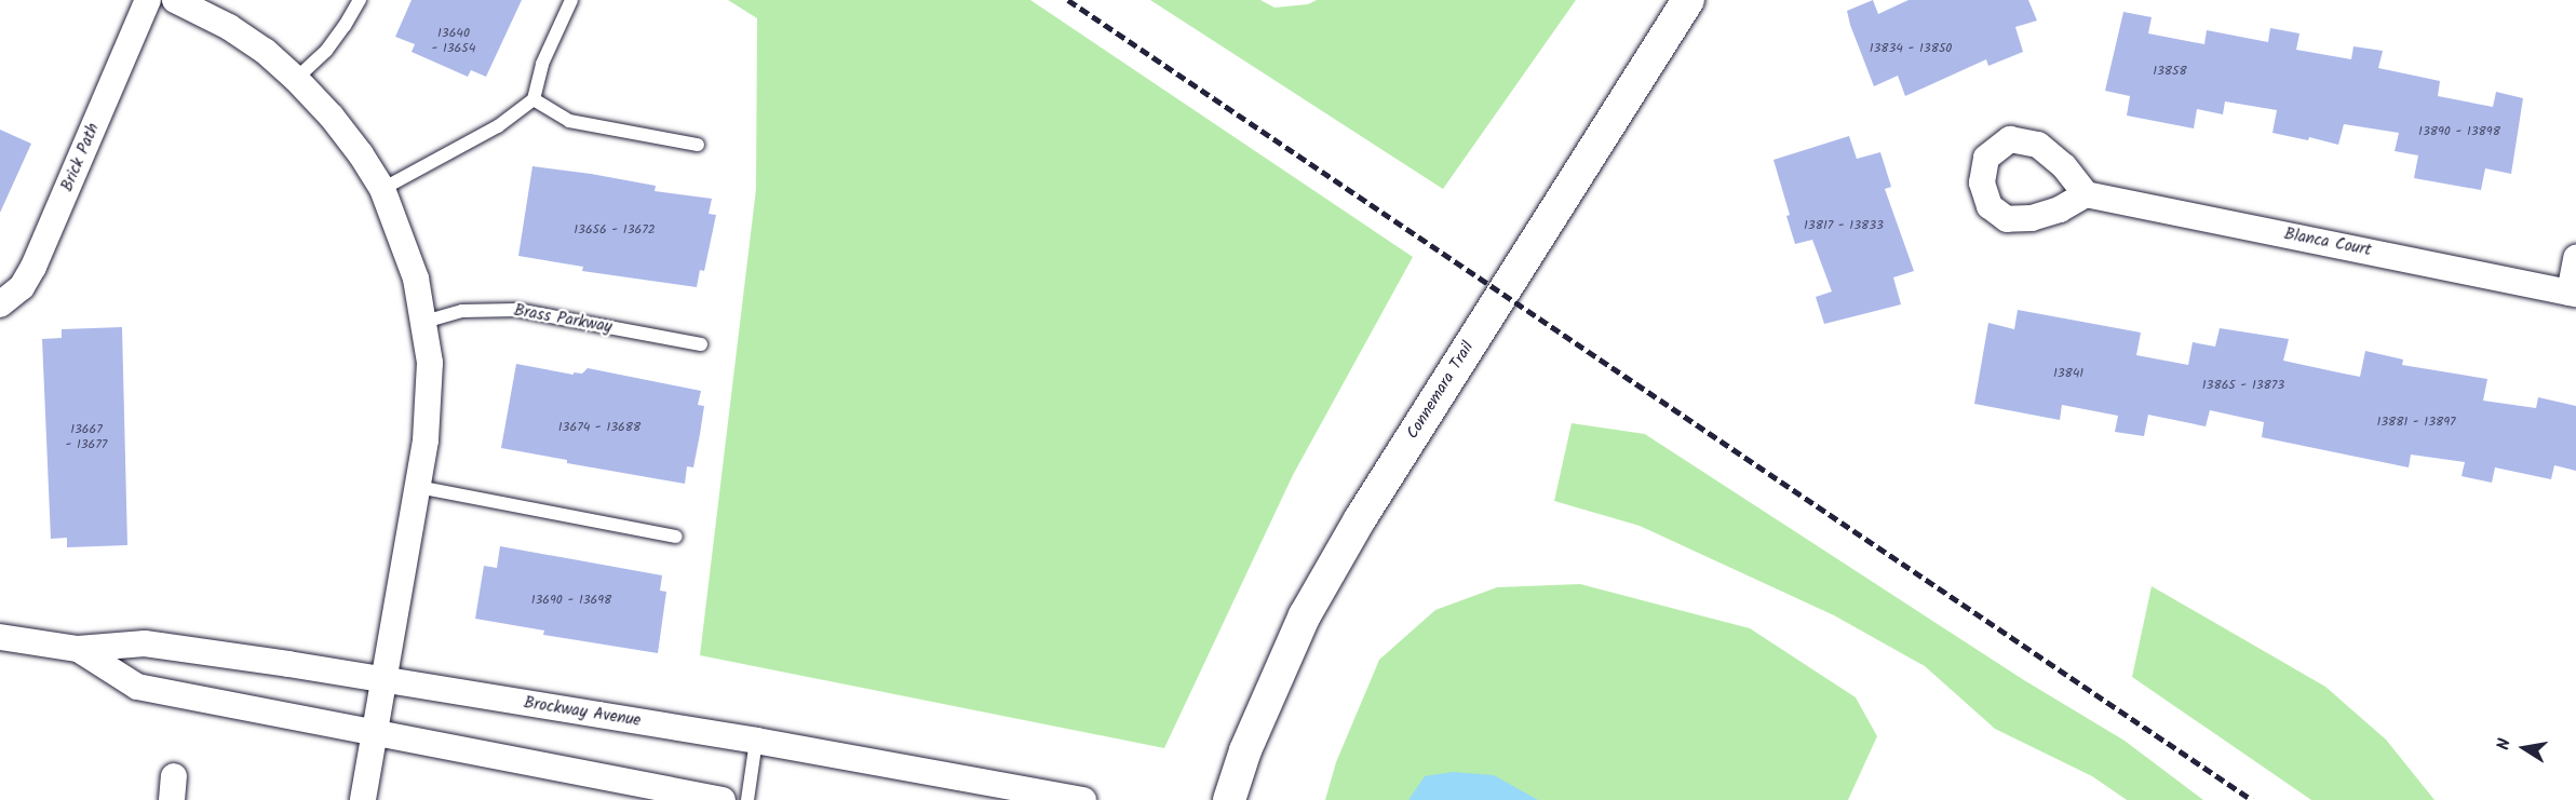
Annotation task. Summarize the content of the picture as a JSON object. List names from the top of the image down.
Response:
{
  "streets": {
    "street": [
      "Brick Path",
      "Blanca Court",
      "Connemara Trail",
      "Brockway Avenue"
    ],
    "lane": ["Brass Parkway"]
  },
  "house_numbers": [
    "13640 - 13654",
    "13834 - 13850",
    "13858",
    "13890 - 13898",
    "13817 - 13833",
    "13656 - 13672",
    "13841",
    "13865 - 13873",
    "13881 - 13897",
    "13674 - 13688",
    "13667 - 13677",
    "13690 - 13698"
  ],
  "north": "left"
}
